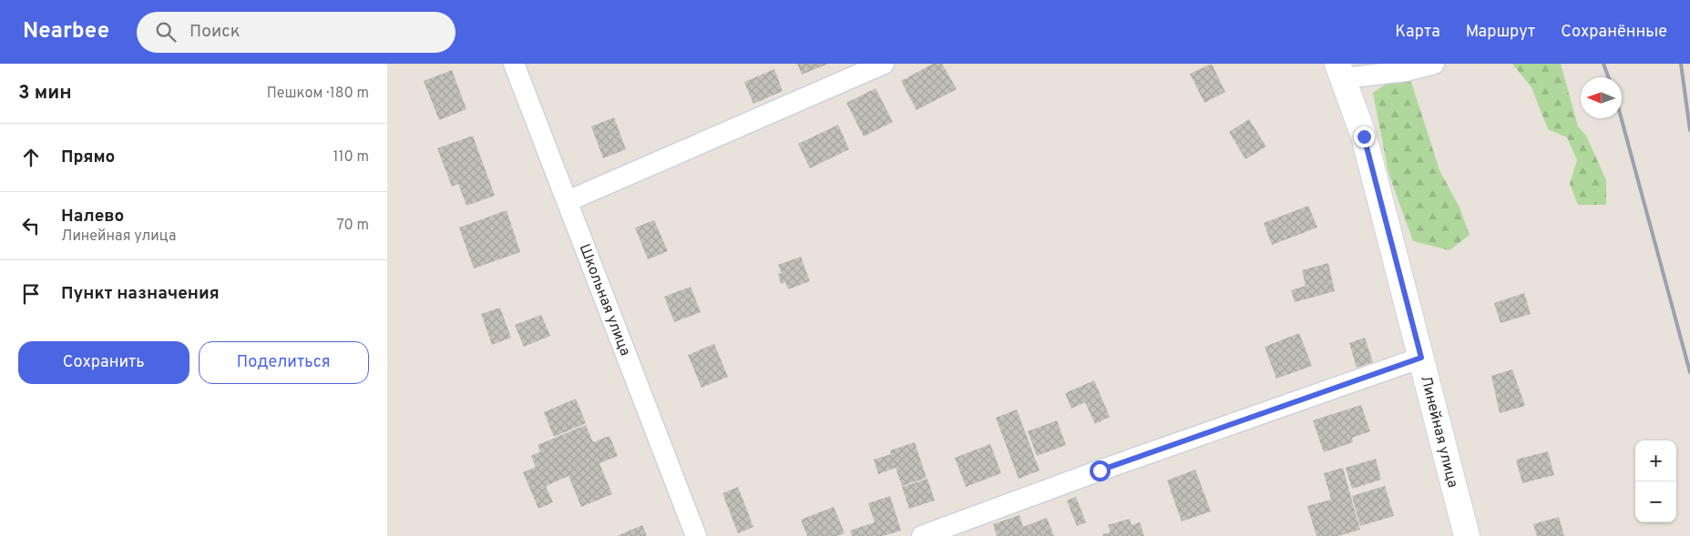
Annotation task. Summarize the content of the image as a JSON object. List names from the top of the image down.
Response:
{
  "streets": {
    "main road": ["Линейная улица"],
    "street": ["Школьная улица"]
  },
  "north": "left",
  "page": {
    "header": "Nearbee",
    "search": "Поиск",
    "nav": ["Карта", "Маршрут", "Сохранённые"],
    "heading": ["3 мин", "Пешком · 180 m"],
    "list": [
      ["Прямо", "110 m"],
      ["Налево", "Линейная улица", "70 m"],
      "Пункт назначения"
    ],
    "buttons": ["Сохранить", "Поделиться"],
    "map_buttons": ["+", "−"]
  }
}
